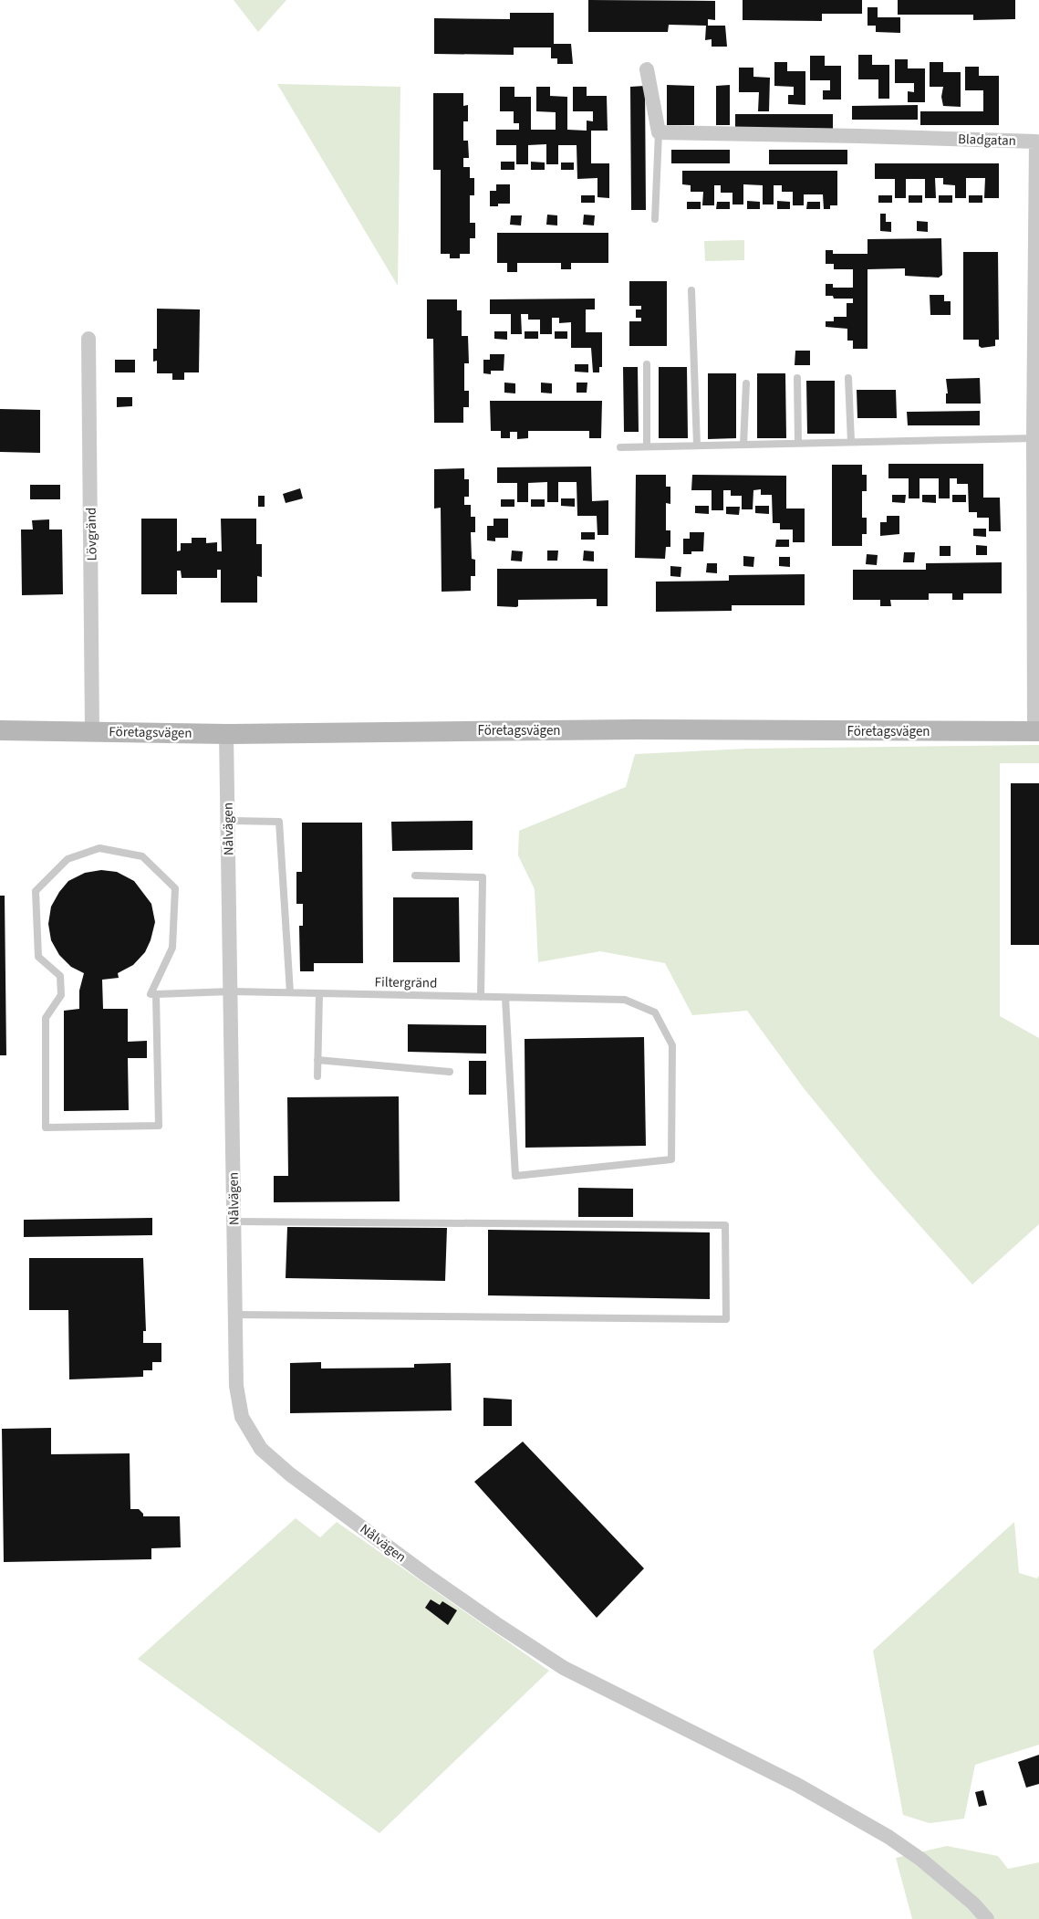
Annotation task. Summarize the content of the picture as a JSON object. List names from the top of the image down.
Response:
{
  "streets": {
    "street": [
      "Bladgatan",
      "Lövgränd",
      "Företagsvägen",
      "Nålvägen"
    ],
    "lane": ["Filtergränd"]
  },
  "crossings": [
    ["Bladgatan", "Företagsvägen"],
    ["Lövgränd", "Företagsvägen"],
    ["Företagsvägen", "Nålvägen"],
    ["Nålvägen", "Filtergränd"]
  ]
}
